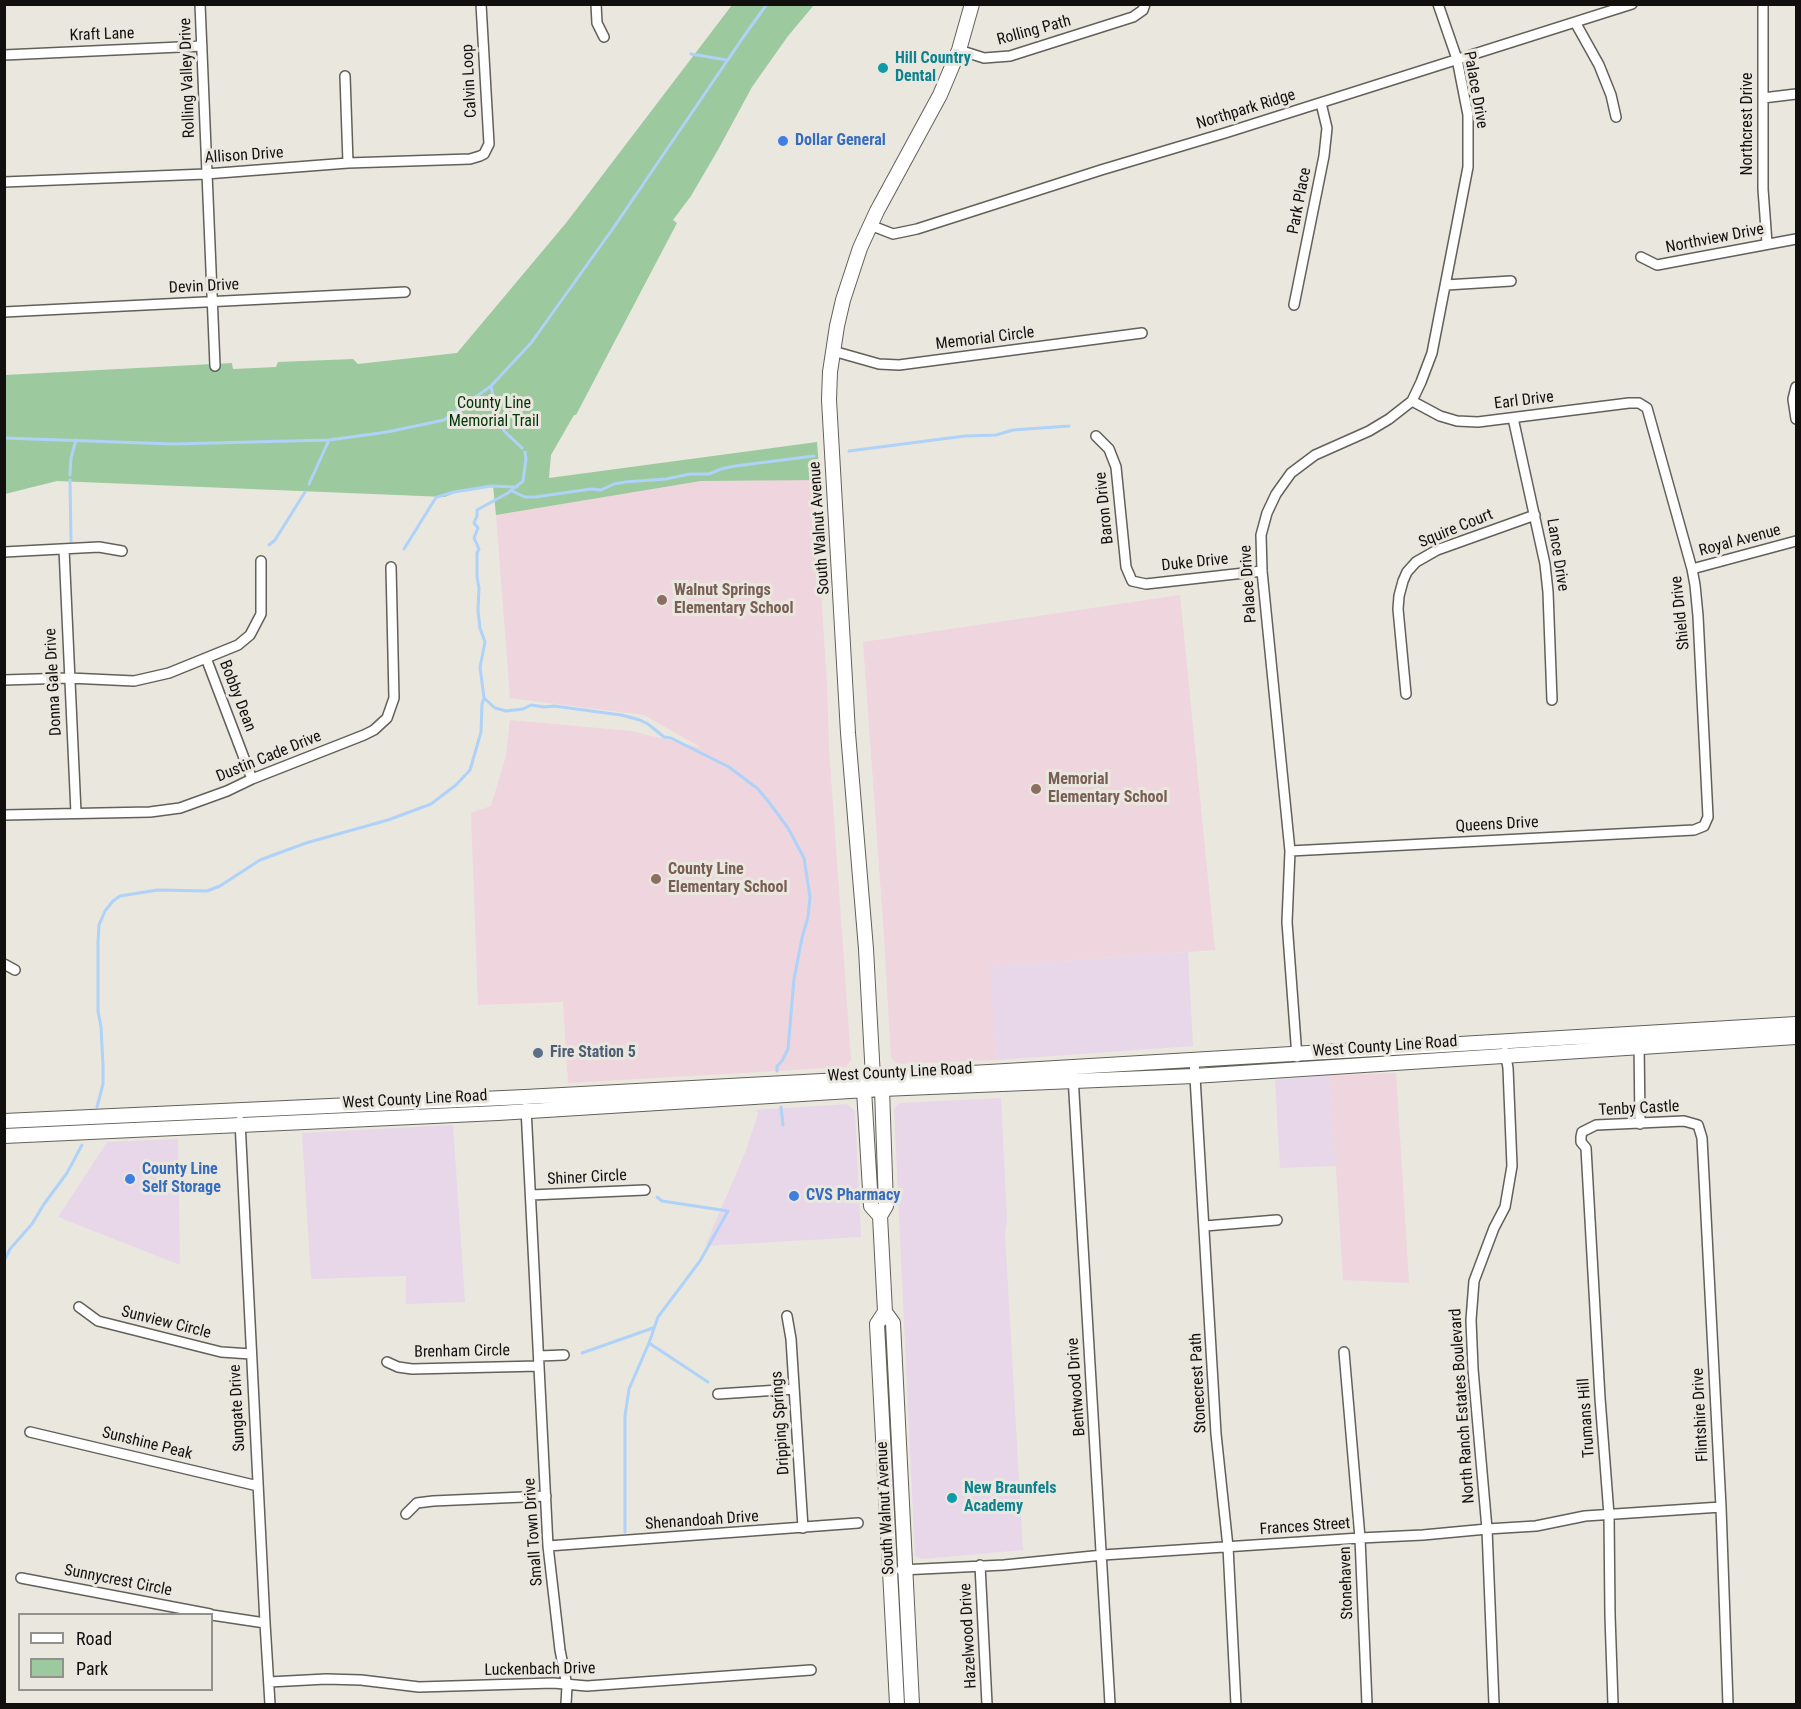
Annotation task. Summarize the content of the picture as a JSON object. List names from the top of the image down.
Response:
{
  "streets": {
    "main road": ["South Walnut Avenue", "West County Line Road"],
    "street": [
      "Rolling Path",
      "Kraft Lane",
      "Rolling Valley Drive",
      "Calvin Loop",
      "Palace Drive",
      "Northpark Ridge",
      "Northcrest Drive",
      "Allison Drive",
      "Park Place",
      "Northview Drive",
      "Devin Drive",
      "Memorial Circle",
      "Earl Drive",
      "Baron Drive",
      "Squire Court",
      "Royal Avenue",
      "Lance Drive",
      "Duke Drive",
      "Shield Drive",
      "Donna Gale Drive",
      "Bobby Dean",
      "Dustin Cade Drive",
      "Queens Drive",
      "Tenby Castle",
      "Shiner Circle",
      "Sunview Circle",
      "Brenham Circle",
      "Stonecrest Path",
      "Bentwood Drive",
      "North Ranch Estates Boulevard",
      "Sungate Drive",
      "Flintshire Drive",
      "Trumans Hill",
      "Dripping Springs",
      "Sunshine Peak",
      "Shenandoah Drive",
      "Frances Street",
      "Small Town Drive",
      "Sunnycrest Circle",
      "Stonehaven",
      "Hazelwood Drive",
      "Luckenbach Drive"
    ]
  },
  "crossings": [
    ["Rolling Path", "South Walnut Avenue"],
    ["Kraft Lane", "Rolling Valley Drive"],
    ["Rolling Valley Drive", "Allison Drive"],
    ["Rolling Valley Drive", "Devin Drive"],
    ["Calvin Loop", "Allison Drive"],
    ["Palace Drive", "Northpark Ridge"],
    ["Palace Drive", "Earl Drive"],
    ["Palace Drive", "Duke Drive"],
    ["Palace Drive", "Queens Drive"],
    ["Palace Drive", "West County Line Road"],
    ["Northpark Ridge", "Park Place"],
    ["Northpark Ridge", "South Walnut Avenue"],
    ["Northcrest Drive", "Northview Drive"],
    ["Memorial Circle", "South Walnut Avenue"],
    ["Earl Drive", "Lance Drive"],
    ["Earl Drive", "Shield Drive"],
    ["Baron Drive", "Duke Drive"],
    ["South Walnut Avenue", "West County Line Road"],
    ["South Walnut Avenue", "Frances Street"],
    ["Squire Court", "Lance Drive"],
    ["Royal Avenue", "Shield Drive"],
    ["Shield Drive", "Queens Drive"],
    ["Donna Gale Drive", "Dustin Cade Drive"],
    ["Bobby Dean", "Dustin Cade Drive"],
    ["West County Line Road", "Stonecrest Path"],
    ["West County Line Road", "Bentwood Drive"],
    ["West County Line Road", "North Ranch Estates Boulevard"],
    ["West County Line Road", "Sungate Drive"],
    ["West County Line Road", "Small Town Drive"],
    ["Tenby Castle", "Flintshire Drive"],
    ["Tenby Castle", "Trumans Hill"],
    ["Shiner Circle", "Small Town Drive"],
    ["Sunview Circle", "Sungate Drive"],
    ["Brenham Circle", "Small Town Drive"],
    ["Stonecrest Path", "Frances Street"],
    ["Bentwood Drive", "Frances Street"],
    ["North Ranch Estates Boulevard", "Frances Street"],
    ["Sungate Drive", "Sunshine Peak"],
    ["Sungate Drive", "Sunnycrest Circle"],
    ["Sungate Drive", "Luckenbach Drive"],
    ["Flintshire Drive", "Frances Street"],
    ["Trumans Hill", "Frances Street"],
    ["Dripping Springs", "Shenandoah Drive"],
    ["Shenandoah Drive", "Small Town Drive"],
    ["Frances Street", "Stonehaven"],
    ["Frances Street", "Hazelwood Drive"],
    ["Small Town Drive", "Luckenbach Drive"]
  ],
  "parks": ["County Line Memorial Trail"],
  "places": [
    "Hill Country Dental",
    "Dollar General",
    "Walnut Springs Elementary School",
    "Memorial Elementary School",
    "County Line Elementary School",
    "Fire Station 5",
    "County Line Self Storage",
    "CVS Pharmacy",
    "New Braunfels Academy"
  ],
  "legend": ["Road", "Park"]
}
